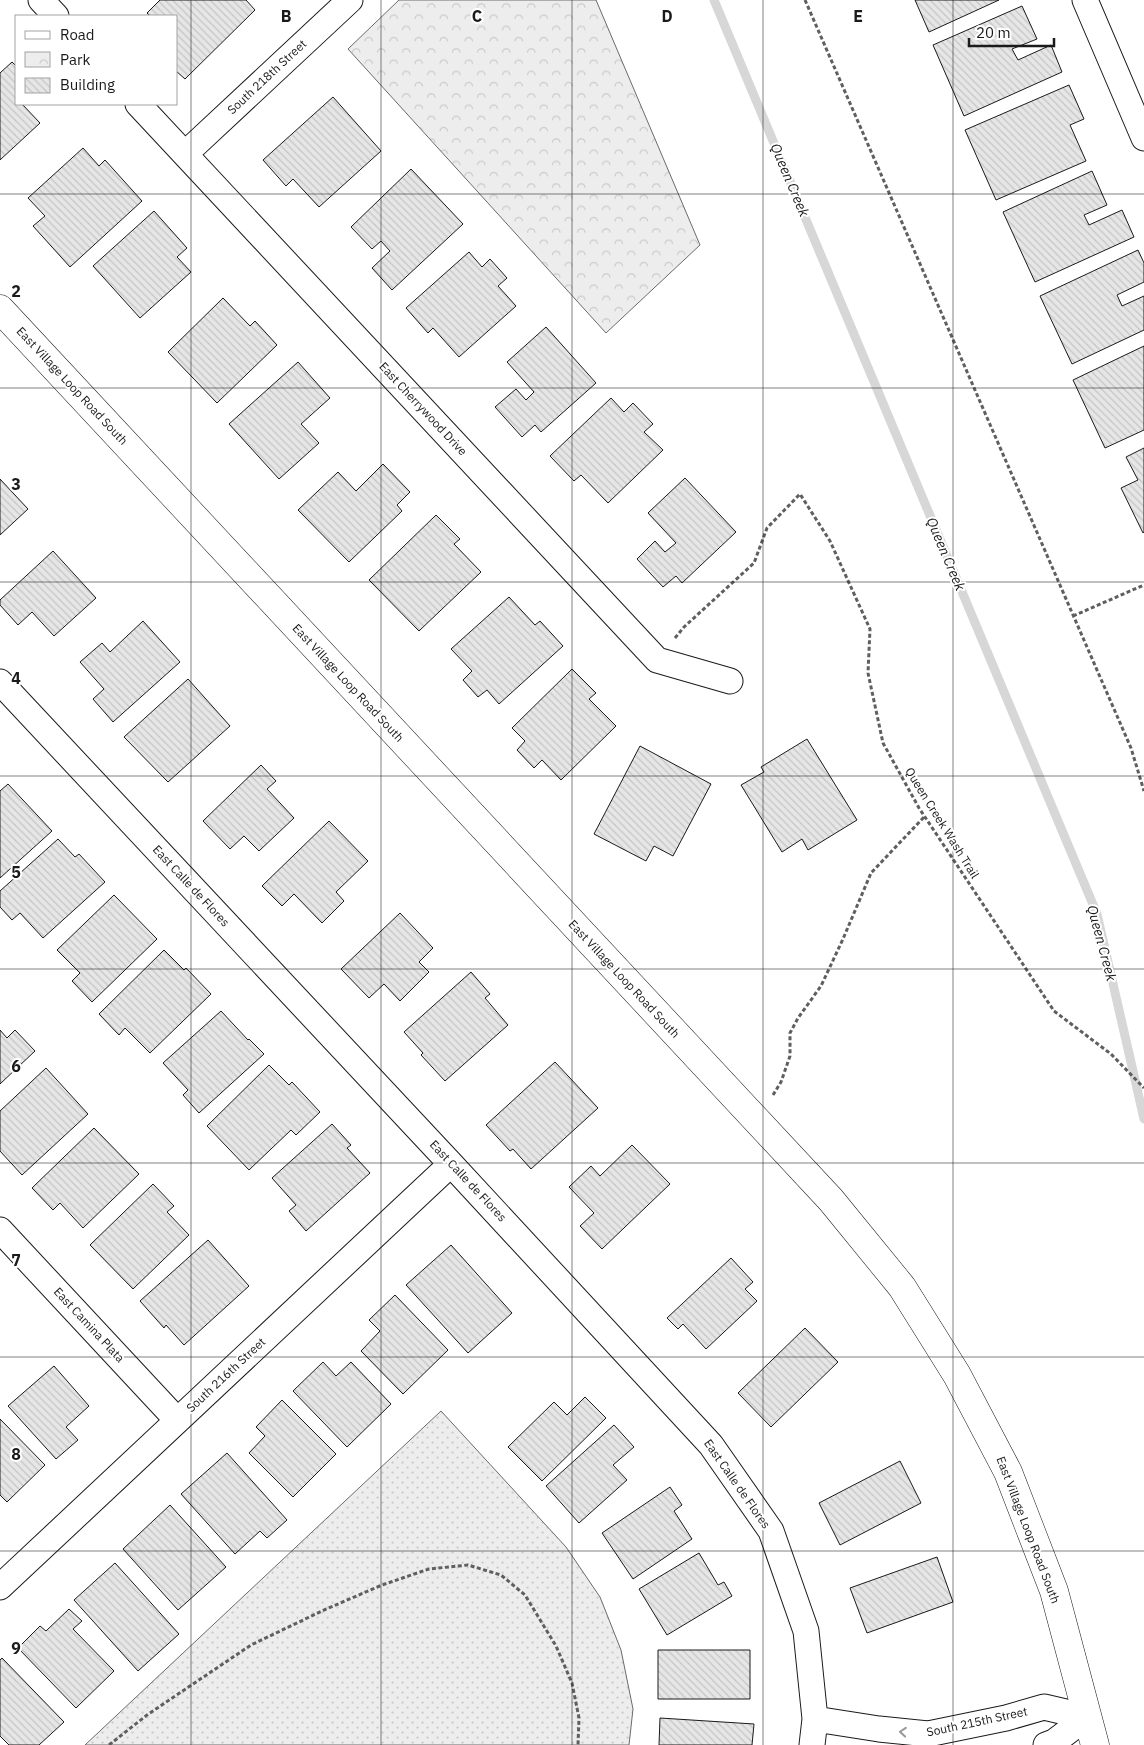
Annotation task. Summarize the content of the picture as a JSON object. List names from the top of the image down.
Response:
{
  "streets": {
    "street": [
      "South 218th Street",
      "East Village Loop Road South",
      "East Cherrywood Drive",
      "East Calle de Flores",
      "East Camina Plata",
      "South 216th Street",
      "South 215th Street"
    ],
    "path": ["Queen Creek Wash Trail"]
  },
  "crossings": [
    ["South 218th Street", "East Cherrywood Drive"],
    ["East Village Loop Road South", "South 215th Street"],
    ["East Cherrywood Drive", "Queen Creek Wash Trail"],
    ["East Calle de Flores", "South 216th Street"],
    ["East Calle de Flores", "South 215th Street"],
    ["East Camina Plata", "South 216th Street"]
  ],
  "one_way": ["South 215th Street"],
  "water": ["Queen Creek"],
  "legend": ["Road", "Park", "Building"],
  "scale_bar": "20 m",
  "grid": {
    "columns": [
      "B",
      "C",
      "D",
      "E"
    ],
    "rows": [
      "2",
      "3",
      "4",
      "5",
      "6",
      "7",
      "8",
      "9"
    ]
  }
}
